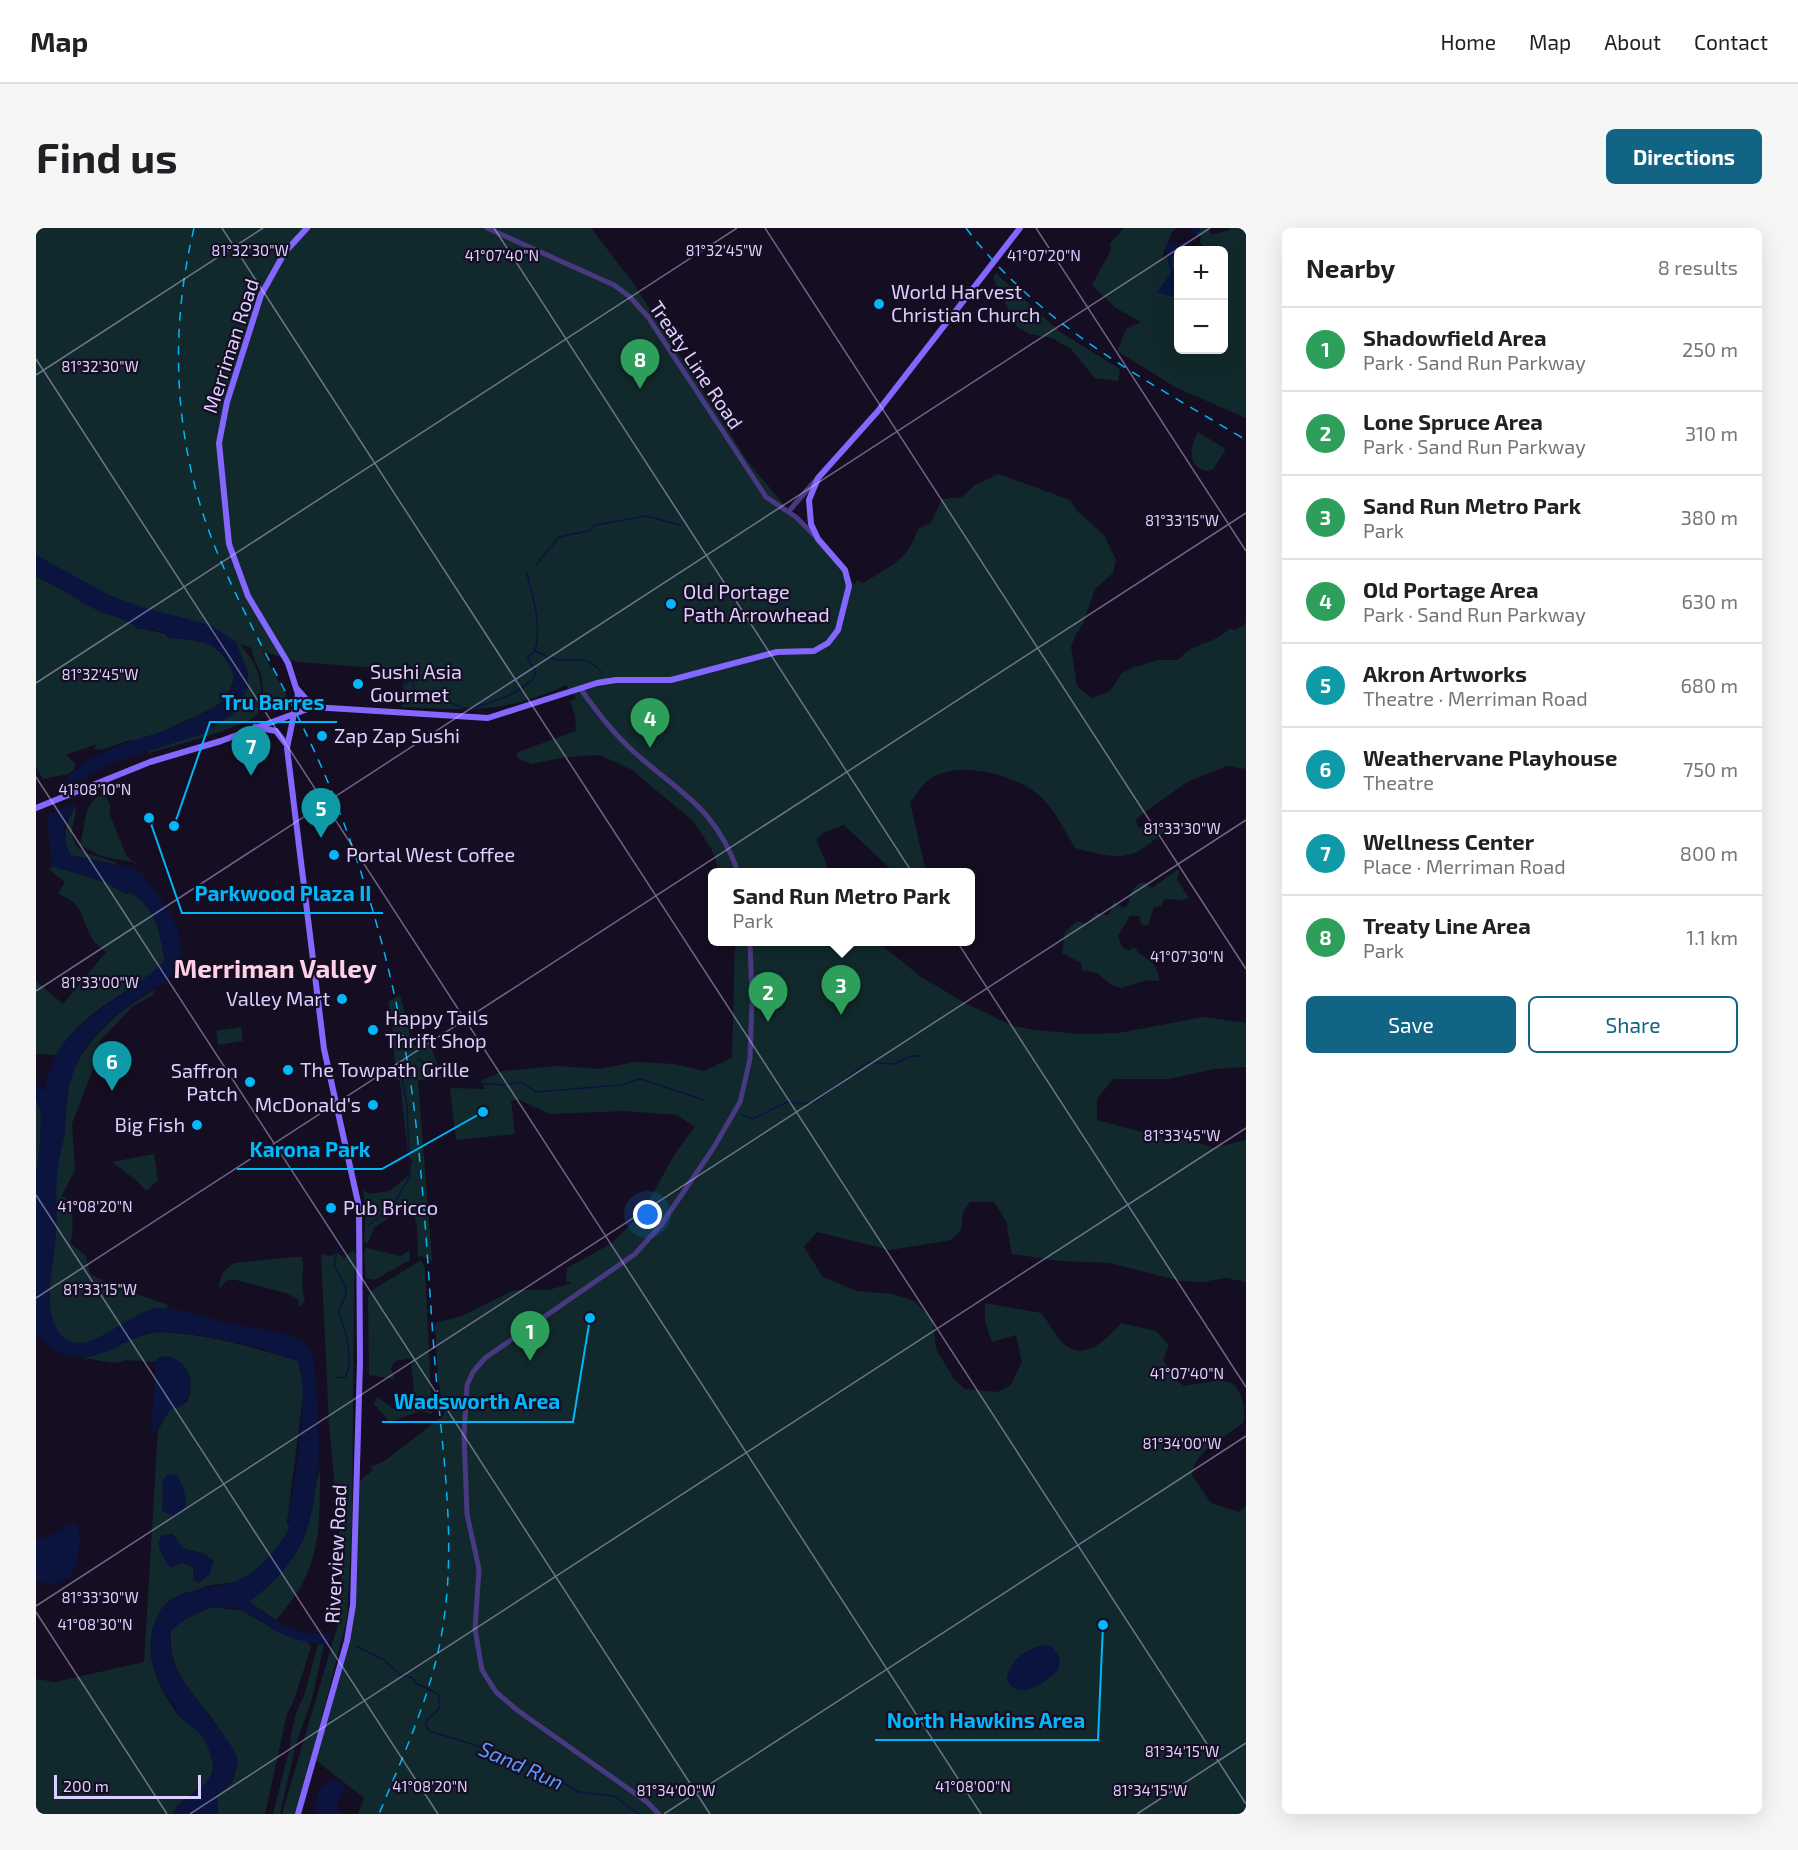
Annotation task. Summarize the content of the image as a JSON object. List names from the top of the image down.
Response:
{
  "streets": {
    "main road": ["Merriman Road", "Riverview Road"],
    "street": ["Treaty Line Road"]
  },
  "crossings": [
    ["Merriman Road", "Riverview Road"]
  ],
  "districts": ["Merriman Valley"],
  "water": ["Sand Run"],
  "places": [
    "World Harvest Christian Church",
    "Old Portage Path Arrowhead",
    "Sushi Asia Gourmet",
    "Zap Zap Sushi",
    "Parkwood Plaza II",
    "Tru Barres",
    "Portal West Coffee",
    "Valley Mart",
    "Happy Tails Thrift Shop",
    "The Towpath Grille",
    "Saffron Patch",
    "McDonald's",
    "Karona Park",
    "Big Fish",
    "Pub Bricco",
    "Wadsworth Area",
    "North Hawkins Area"
  ],
  "scale_bar": "200 m",
  "page": {
    "header": "Map",
    "nav": [
      "Home",
      "Map",
      "About",
      "Contact"
    ],
    "buttons": [
      "Directions",
      ["Save", "Share"]
    ],
    "title": "Find us",
    "heading": ["Nearby", "8 results"],
    "map_buttons": ["+", "−"],
    "list": [
      {
        "mark": "1",
        "name": "Shadowfield Area",
        "note": "Park · Sand Run Parkway",
        "value": "250 m"
      },
      {
        "mark": "2",
        "name": "Lone Spruce Area",
        "note": "Park · Sand Run Parkway",
        "value": "310 m"
      },
      {
        "mark": "3",
        "name": "Sand Run Metro Park",
        "note": "Park",
        "value": "380 m"
      },
      {
        "mark": "4",
        "name": "Old Portage Area",
        "note": "Park · Sand Run Parkway",
        "value": "630 m"
      },
      {
        "mark": "5",
        "name": "Akron Artworks",
        "note": "Theatre · Merriman Road",
        "value": "680 m"
      },
      {
        "mark": "6",
        "name": "Weathervane Playhouse",
        "note": "Theatre",
        "value": "750 m"
      },
      {
        "mark": "7",
        "name": "Wellness Center",
        "note": "Place · Merriman Road",
        "value": "800 m"
      },
      {
        "mark": "8",
        "name": "Treaty Line Area",
        "note": "Park",
        "value": "1.1 km"
      }
    ],
    "pins": [
      "8",
      "4",
      "7",
      "5",
      "3",
      "2",
      "6",
      "1"
    ],
    "popup": ["Sand Run Metro Park", "Park"],
    "scale": "200 m"
  },
  "coordinates": [
    "81°32'30\"W",
    "81°32'45\"W",
    "41°07'40\"N",
    "41°07'20\"N",
    "81°33'15\"W",
    "41°08'10\"N",
    "81°33'30\"W",
    "41°07'30\"N",
    "81°33'00\"W",
    "81°33'45\"W",
    "41°08'20\"N",
    "81°34'00\"W",
    "41°08'30\"N",
    "81°34'15\"W",
    "41°08'00\"N"
  ]
}
